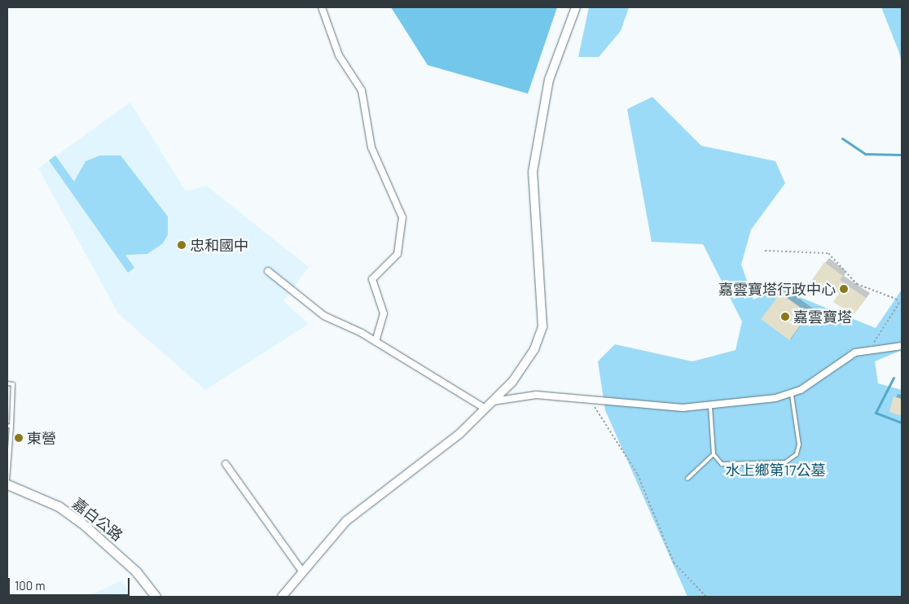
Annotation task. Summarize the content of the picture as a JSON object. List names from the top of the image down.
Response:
{
  "streets": {
    "main road": ["嘉白公路"]
  },
  "parks": ["水上鄉第17公墓"],
  "places": [
    "忠和國中",
    "嘉雲寶塔行政中心",
    "嘉雲寶塔",
    "東營"
  ],
  "scale_bar": "100 m"
}
